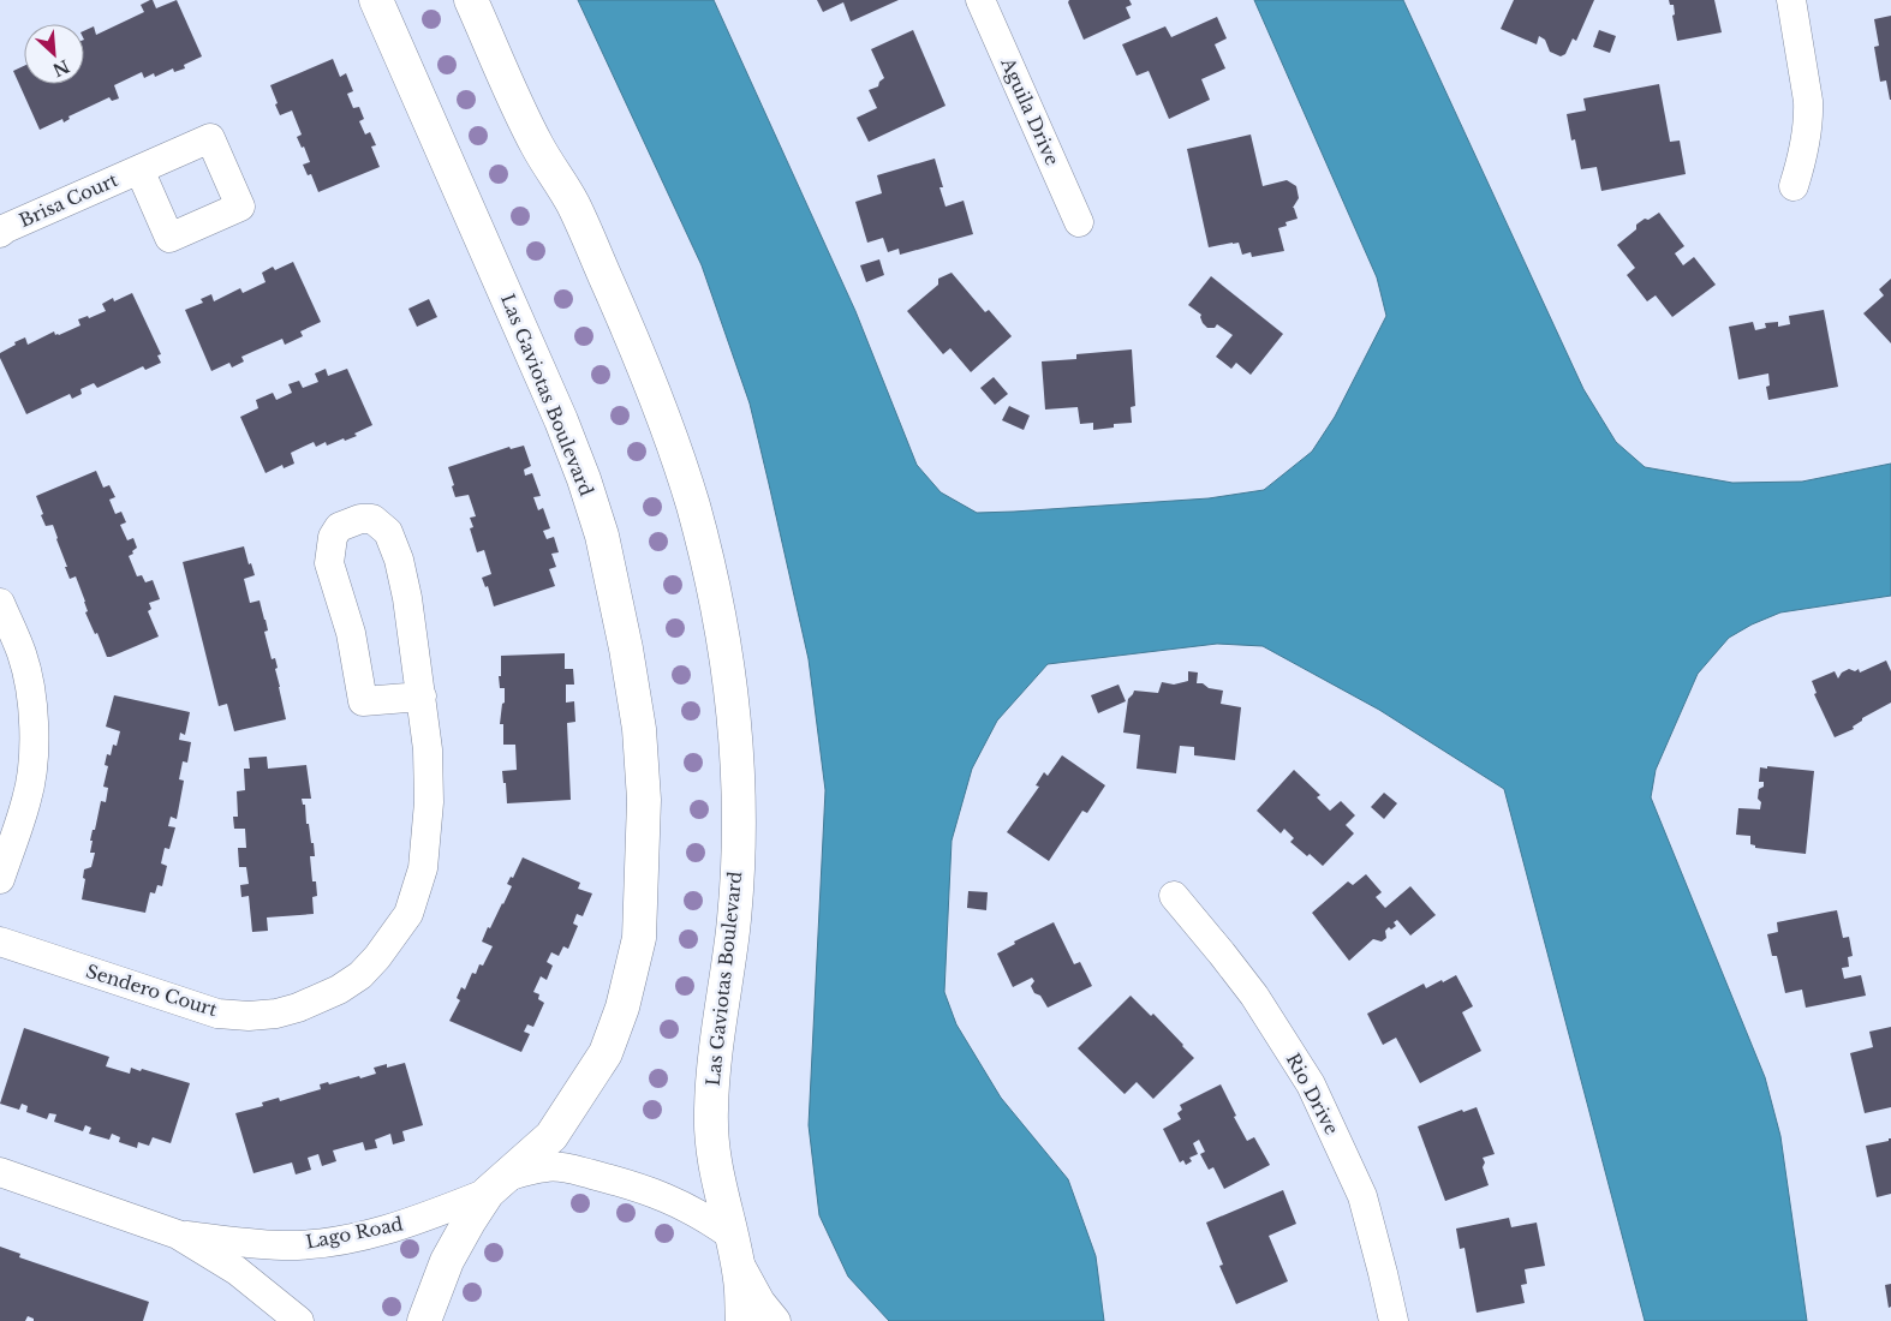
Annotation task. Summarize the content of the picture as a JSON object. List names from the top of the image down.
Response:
{
  "streets": {
    "street": [
      "Aguila Drive",
      "Brisa Court",
      "Las Gaviotas Boulevard",
      "Sendero Court",
      "Rio Drive",
      "Lago Road"
    ]
  },
  "crossings": [
    ["Las Gaviotas Boulevard", "Lago Road"]
  ],
  "north": "bottom right"
}
